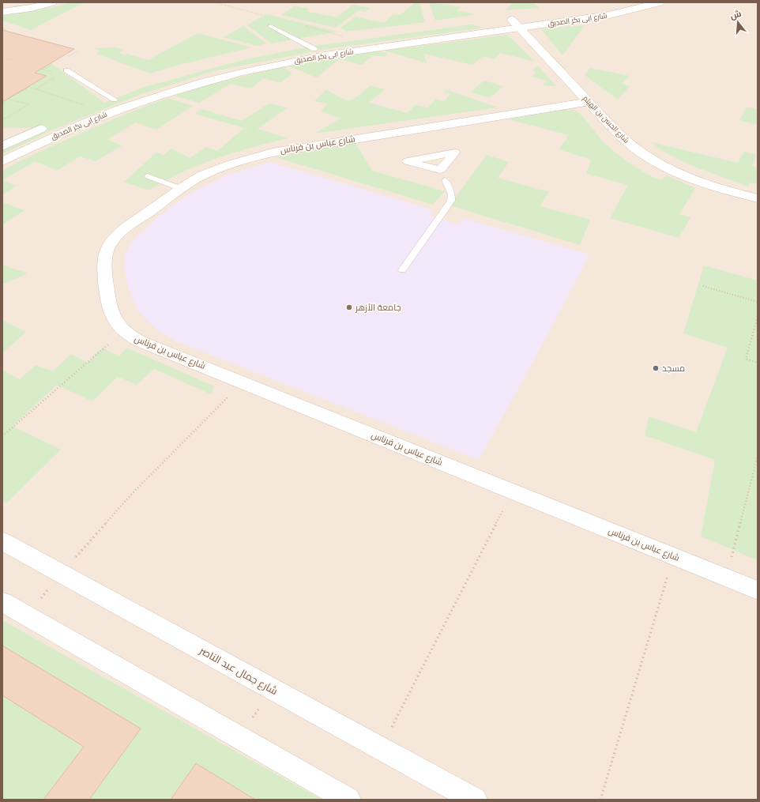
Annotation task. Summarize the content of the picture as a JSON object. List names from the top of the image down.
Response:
{
  "streets": {
    "main road": [
      "شارع ابى بكر الصديق",
      "شارع الحسن بن الهيثم",
      "شارع عباس بن فرناس",
      "شارع جمال عبد الناصر"
    ]
  },
  "crossings": [
    ["شارع ابى بكر الصديق", "شارع الحسن بن الهيثم"],
    ["شارع الحسن بن الهيثم", "شارع عباس بن فرناس"]
  ],
  "places": ["جامعة الأزهر", "مسجد"],
  "north": "top"
}
